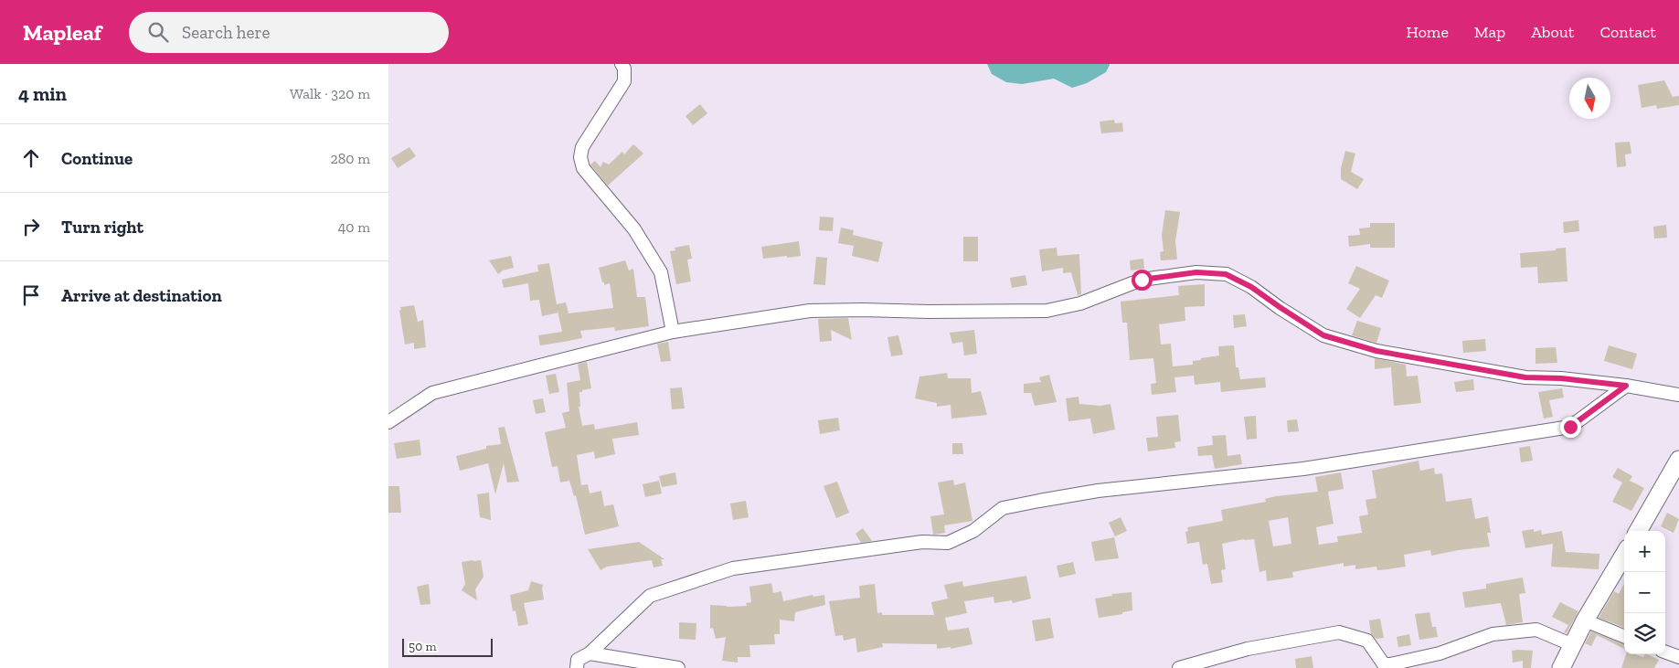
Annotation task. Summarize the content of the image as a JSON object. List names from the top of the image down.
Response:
{
  "scale_bar": "50 m",
  "north": "bottom",
  "page": {
    "header": "Mapleaf",
    "search": "Search here",
    "nav": [
      "Home",
      "Map",
      "About",
      "Contact"
    ],
    "heading": ["4 min", "Walk · 320 m"],
    "list": [
      ["Continue", "280 m"],
      ["Turn right", "40 m"],
      "Arrive at destination"
    ],
    "map_buttons": ["+", "−"],
    "scale": "50 m"
  }
}
